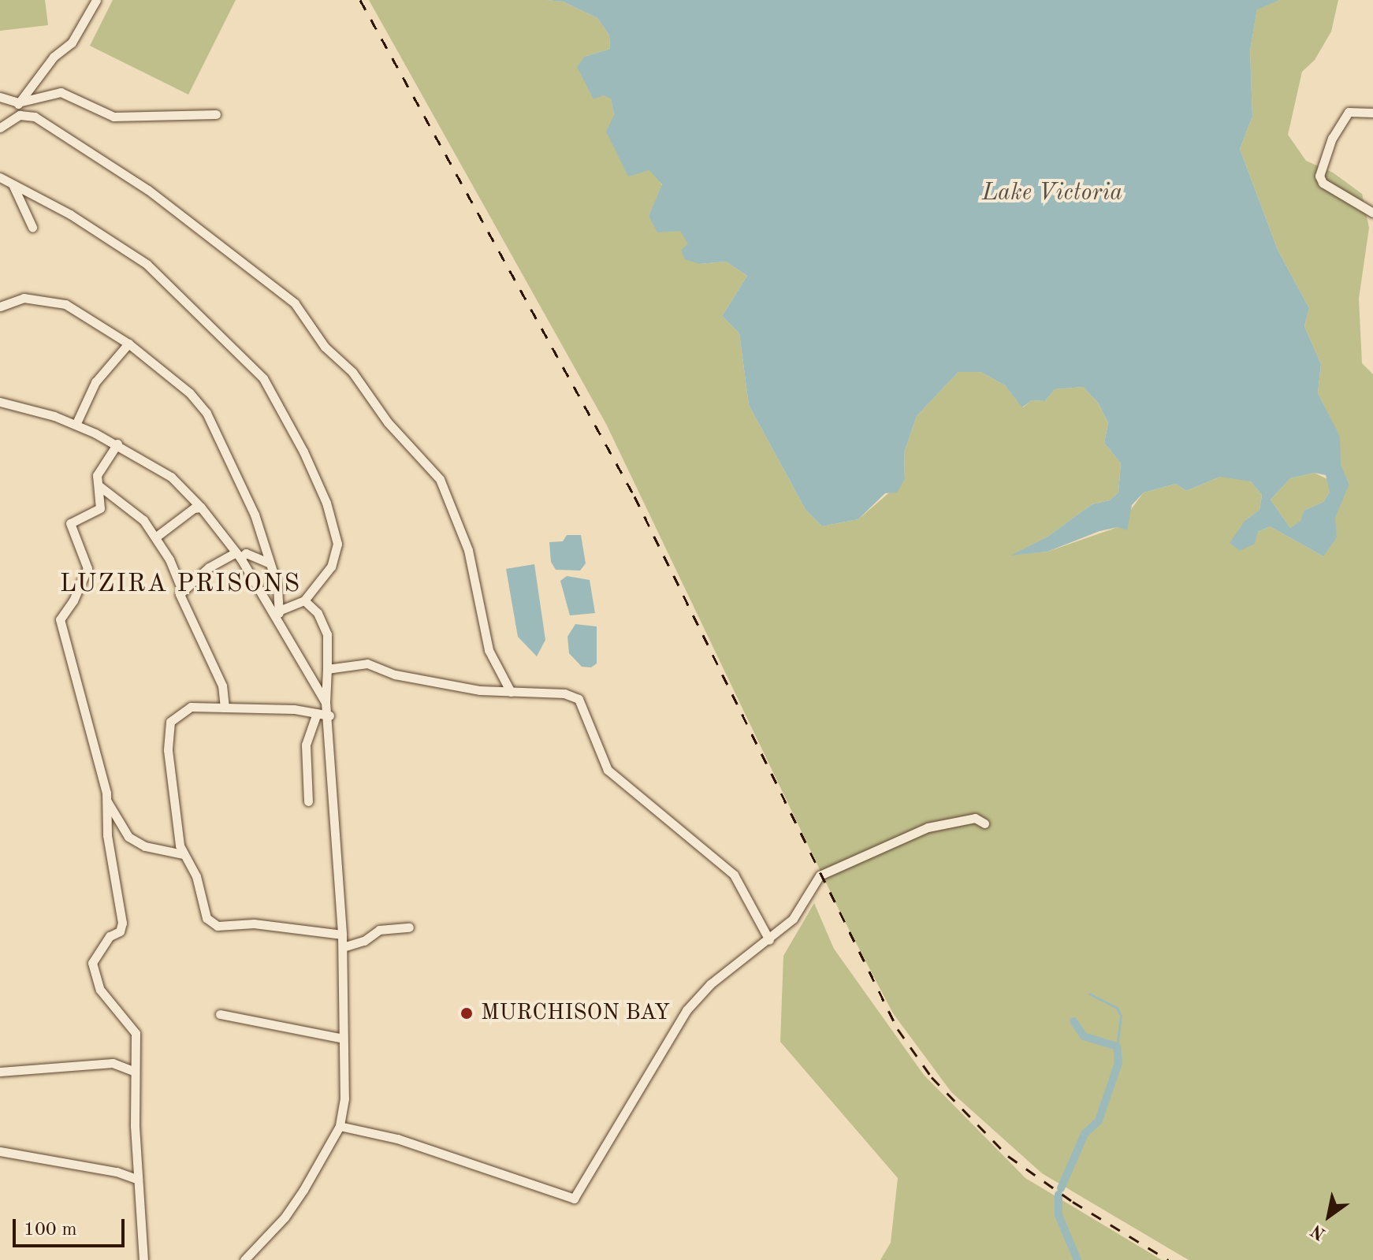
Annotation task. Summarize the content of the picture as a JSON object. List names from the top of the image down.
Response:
{
  "districts": ["LUZIRA PRISONS"],
  "water": ["Lake Victoria"],
  "places": ["MURCHISON BAY"],
  "scale_bar": "100 m",
  "north": "bottom left"
}
